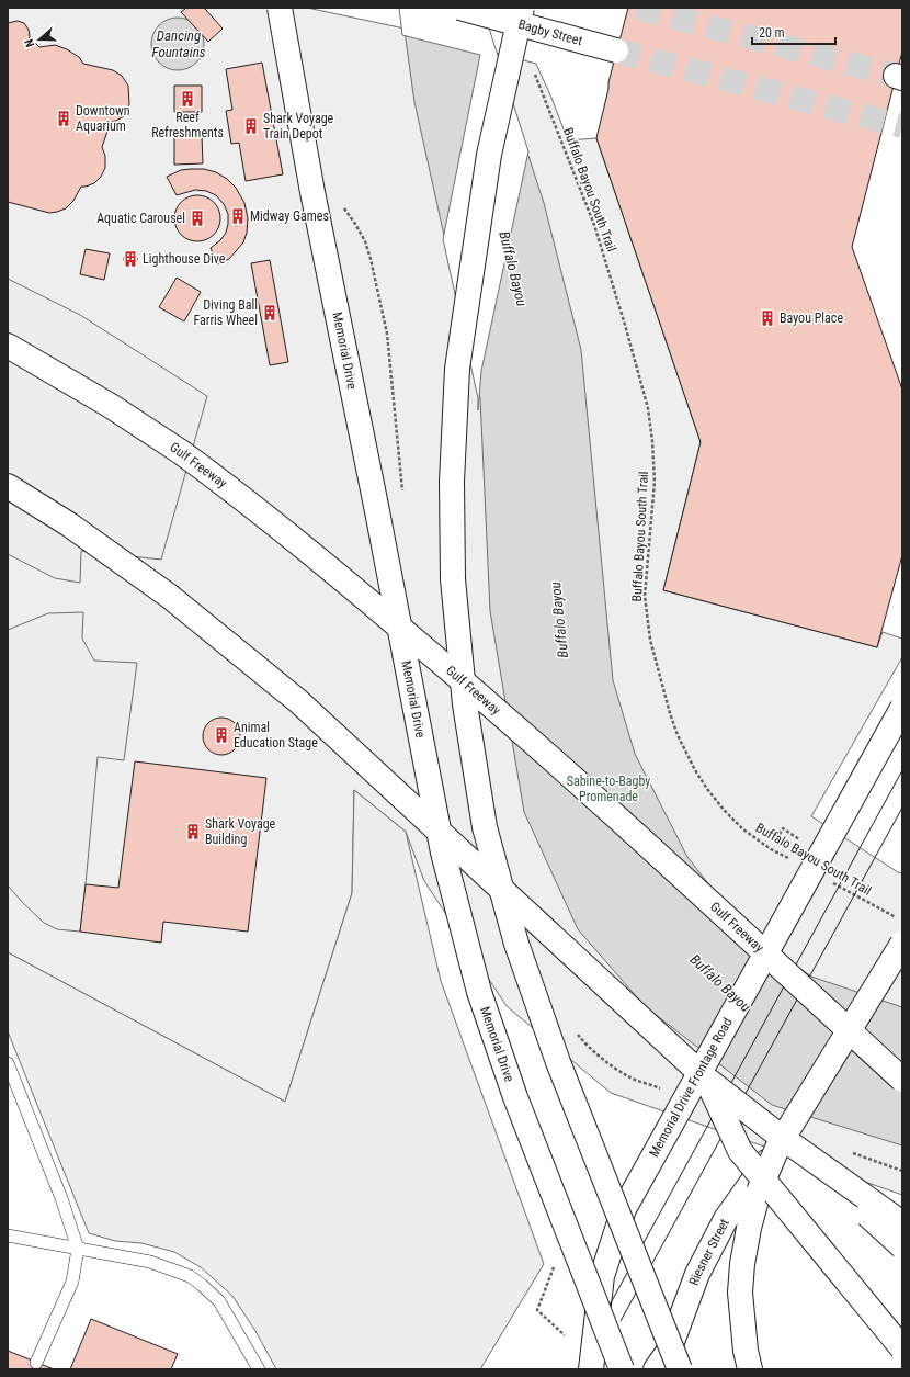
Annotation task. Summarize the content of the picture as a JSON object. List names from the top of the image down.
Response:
{
  "streets": {
    "main road": [
      "Bagby Street",
      "Memorial Drive",
      "Gulf Freeway",
      "Memorial Drive Frontage Road",
      "Riesner Street"
    ],
    "path": ["Buffalo Bayou South Trail"]
  },
  "water": ["Dancing Fountains", "Buffalo Bayou"],
  "parks": ["Sabine-to-Bagby Promenade"],
  "places": {
    "building": [
      "Reef Refreshments",
      "Downtown Aquarium",
      "Shark Voyage Train Depot",
      "Midway Games",
      "Aquatic Carousel",
      "Lighthouse Dive",
      "Diving Ball Farris Wheel",
      "Bayou Place",
      "Animal Education Stage",
      "Shark Voyage Building"
    ]
  },
  "scale_bar": "20 m",
  "north": "left"
}
